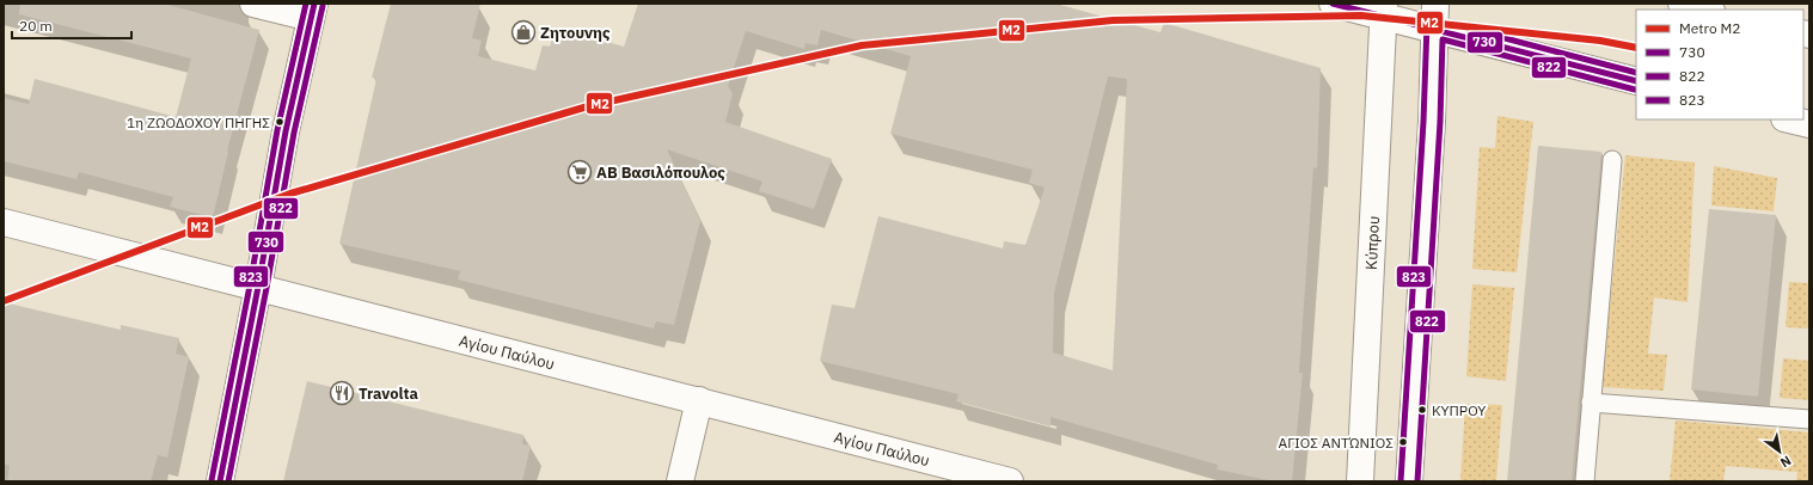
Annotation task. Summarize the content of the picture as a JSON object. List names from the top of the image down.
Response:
{
  "streets": {
    "street": ["Κύπρου", "Αγίου Παύλου"]
  },
  "places": {
    "shop": ["Ζητουνης"],
    "other": ["1η ΖΩΟΔΟΧΟΥ ΠΗΓΗΣ", "ΚΥΠΡΟΥ", "ΑΓΙΟΣ ΑΝΤΏΝΙΟΣ"],
    "supermarket": ["ΑΒ Βασιλόπουλος"],
    "restaurant": ["Travolta"]
  },
  "lines": [
    "transit line 730",
    "transit line 823",
    "transit line 822",
    "metro line Μ2"
  ],
  "legend": [
    "Metro Μ2",
    "730",
    "822",
    "823"
  ],
  "scale_bar": "20 m",
  "north": "bottom right"
}
